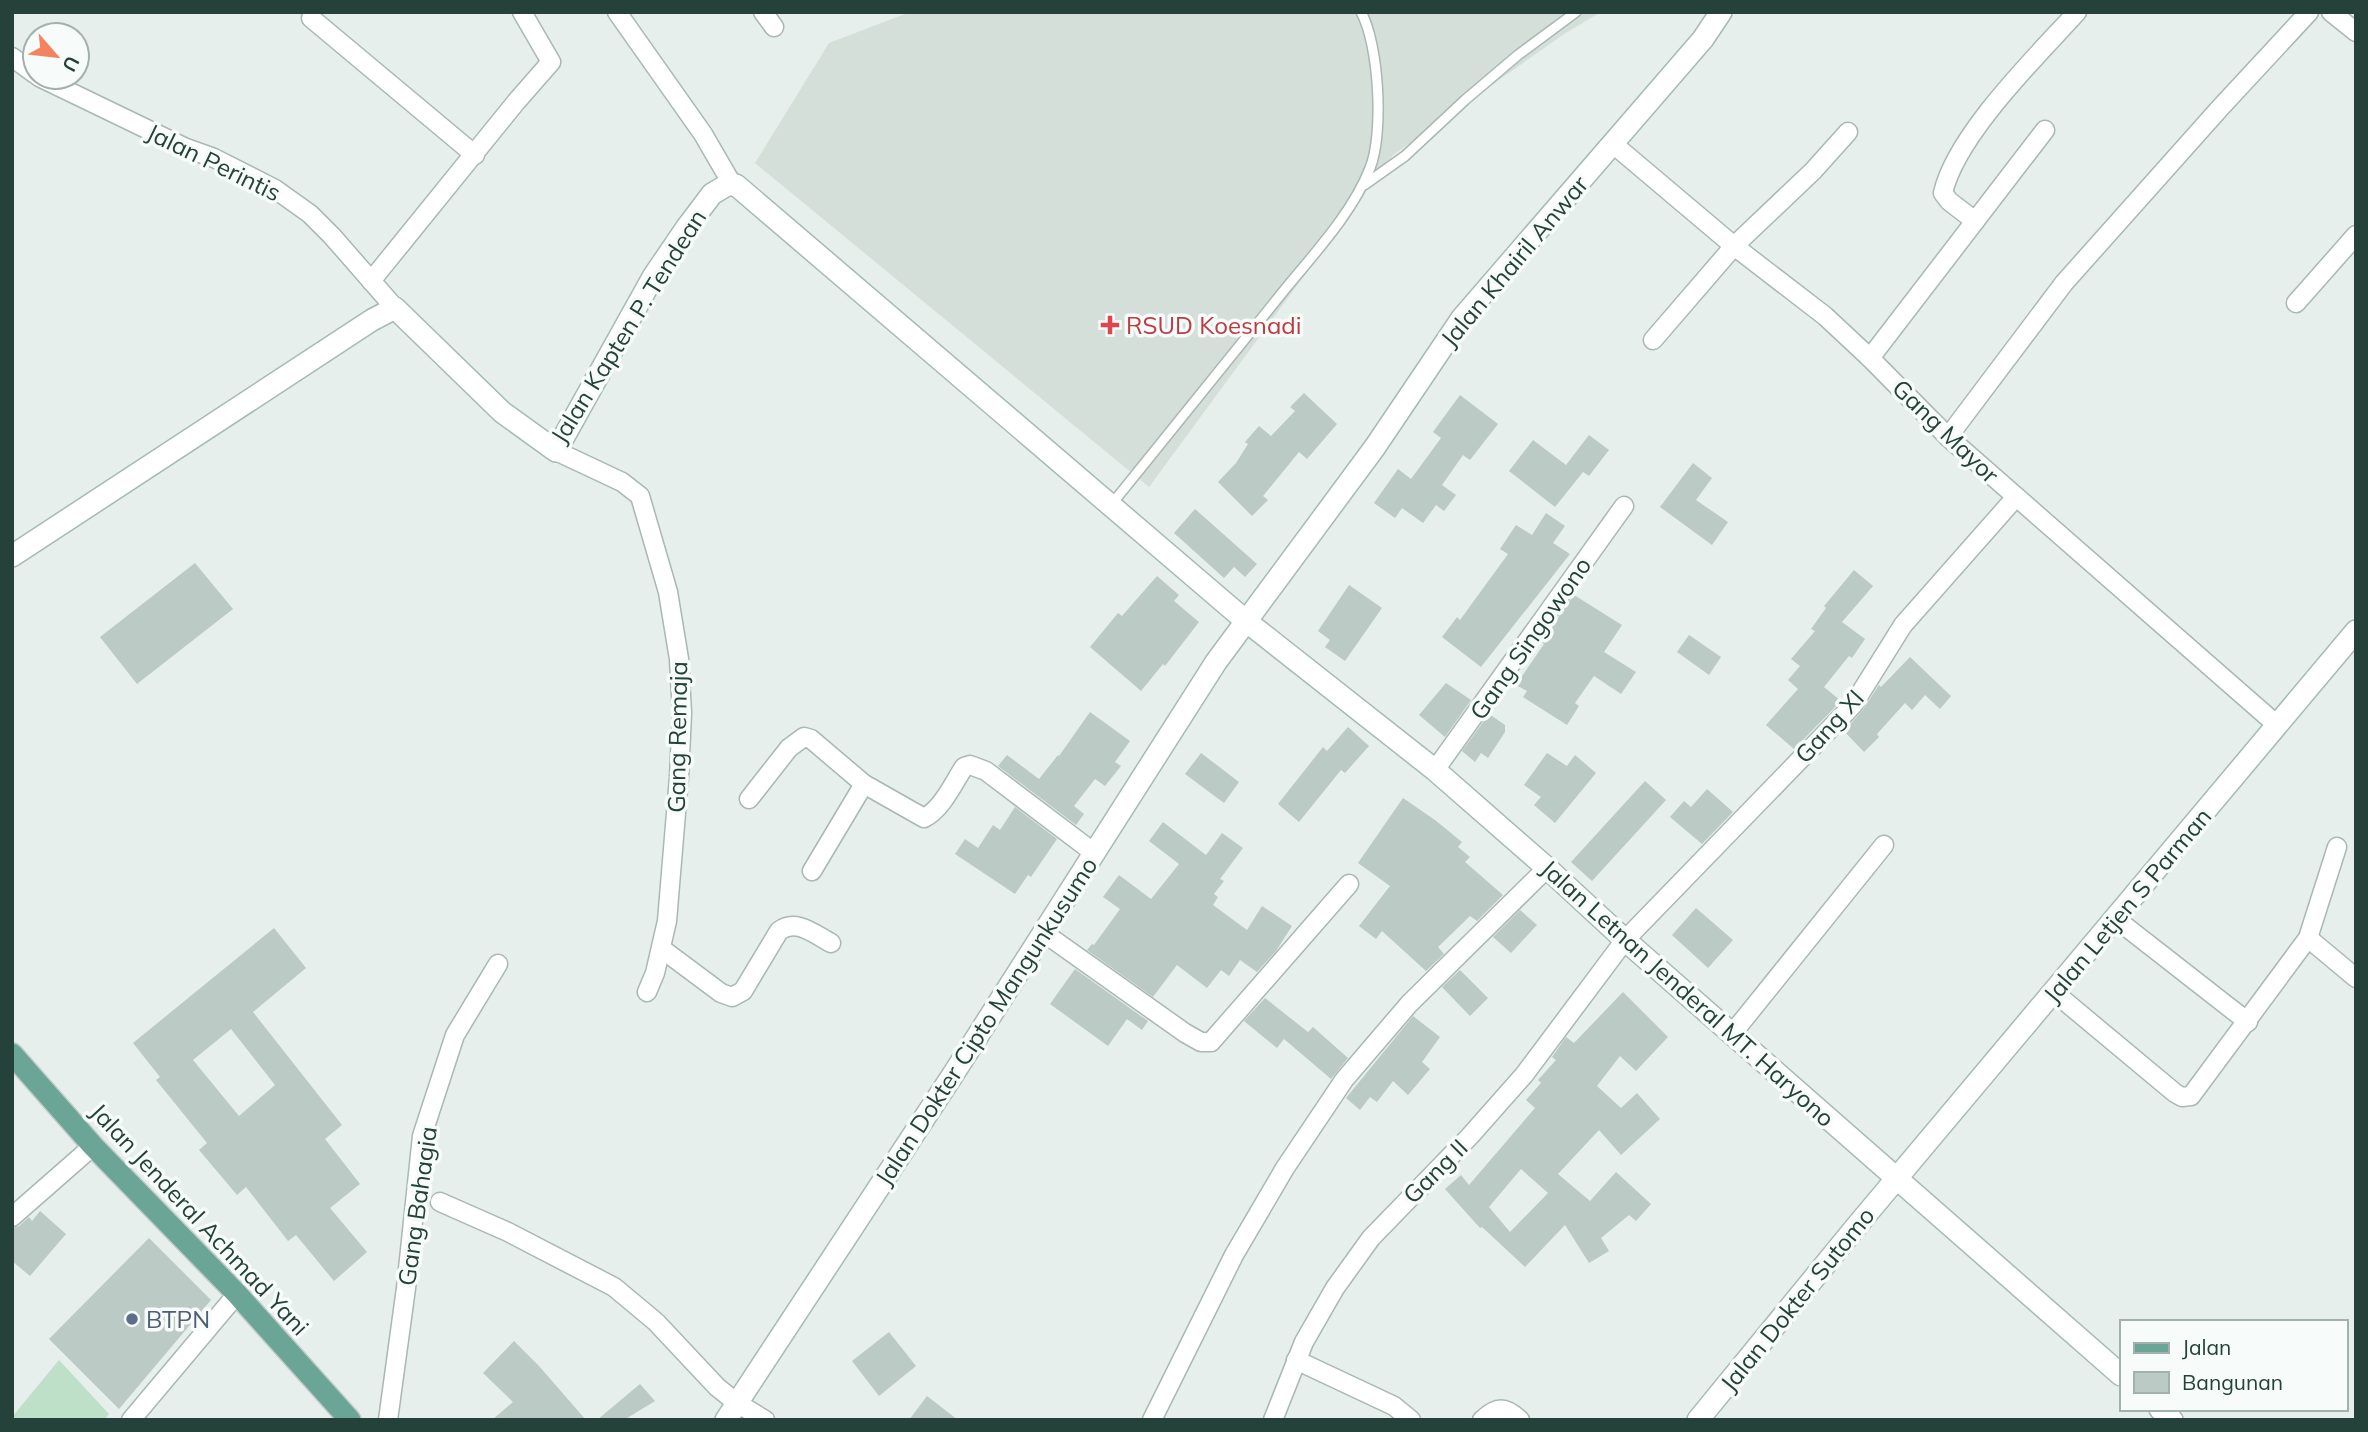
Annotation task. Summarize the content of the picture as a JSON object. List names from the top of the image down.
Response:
{
  "streets": {
    "main road": ["Jalan Jenderal Achmad Yani"],
    "street": [
      "Jalan Perintis",
      "Jalan Khairil Anwar",
      "Jalan Kapten P. Tendean",
      "Gang Mayor",
      "Gang Singowono",
      "Gang XI",
      "Gang Remaja",
      "Jalan Letjen S Parman",
      "Jalan Letnan Jenderal MT. Haryono",
      "Jalan Dokter Cipto Mangunkusumo",
      "Gang II",
      "Gang Bahagia",
      "Jalan Dokter Sutomo"
    ]
  },
  "crossings": [
    ["Jalan Perintis", "Jalan Kapten P. Tendean"],
    ["Jalan Khairil Anwar", "Gang Mayor"],
    ["Jalan Khairil Anwar", "Jalan Letnan Jenderal MT. Haryono"],
    ["Jalan Khairil Anwar", "Jalan Dokter Cipto Mangunkusumo"],
    ["Jalan Kapten P. Tendean", "Gang Remaja"],
    ["Gang Mayor", "Gang XI"],
    ["Gang Mayor", "Jalan Letjen S Parman"],
    ["Gang Singowono", "Jalan Letnan Jenderal MT. Haryono"],
    ["Gang XI", "Jalan Letnan Jenderal MT. Haryono"],
    ["Gang XI", "Gang II"],
    ["Jalan Letjen S Parman", "Jalan Letnan Jenderal MT. Haryono"],
    ["Jalan Letjen S Parman", "Jalan Dokter Sutomo"],
    ["Jalan Letnan Jenderal MT. Haryono", "Jalan Dokter Cipto Mangunkusumo"],
    ["Jalan Letnan Jenderal MT. Haryono", "Gang II"],
    ["Jalan Letnan Jenderal MT. Haryono", "Jalan Dokter Sutomo"]
  ],
  "places": {
    "health": ["RSUD Koesnadi"],
    "other": ["BTPN"]
  },
  "legend": ["Jalan", "Bangunan"],
  "north": "bottom right"
}
